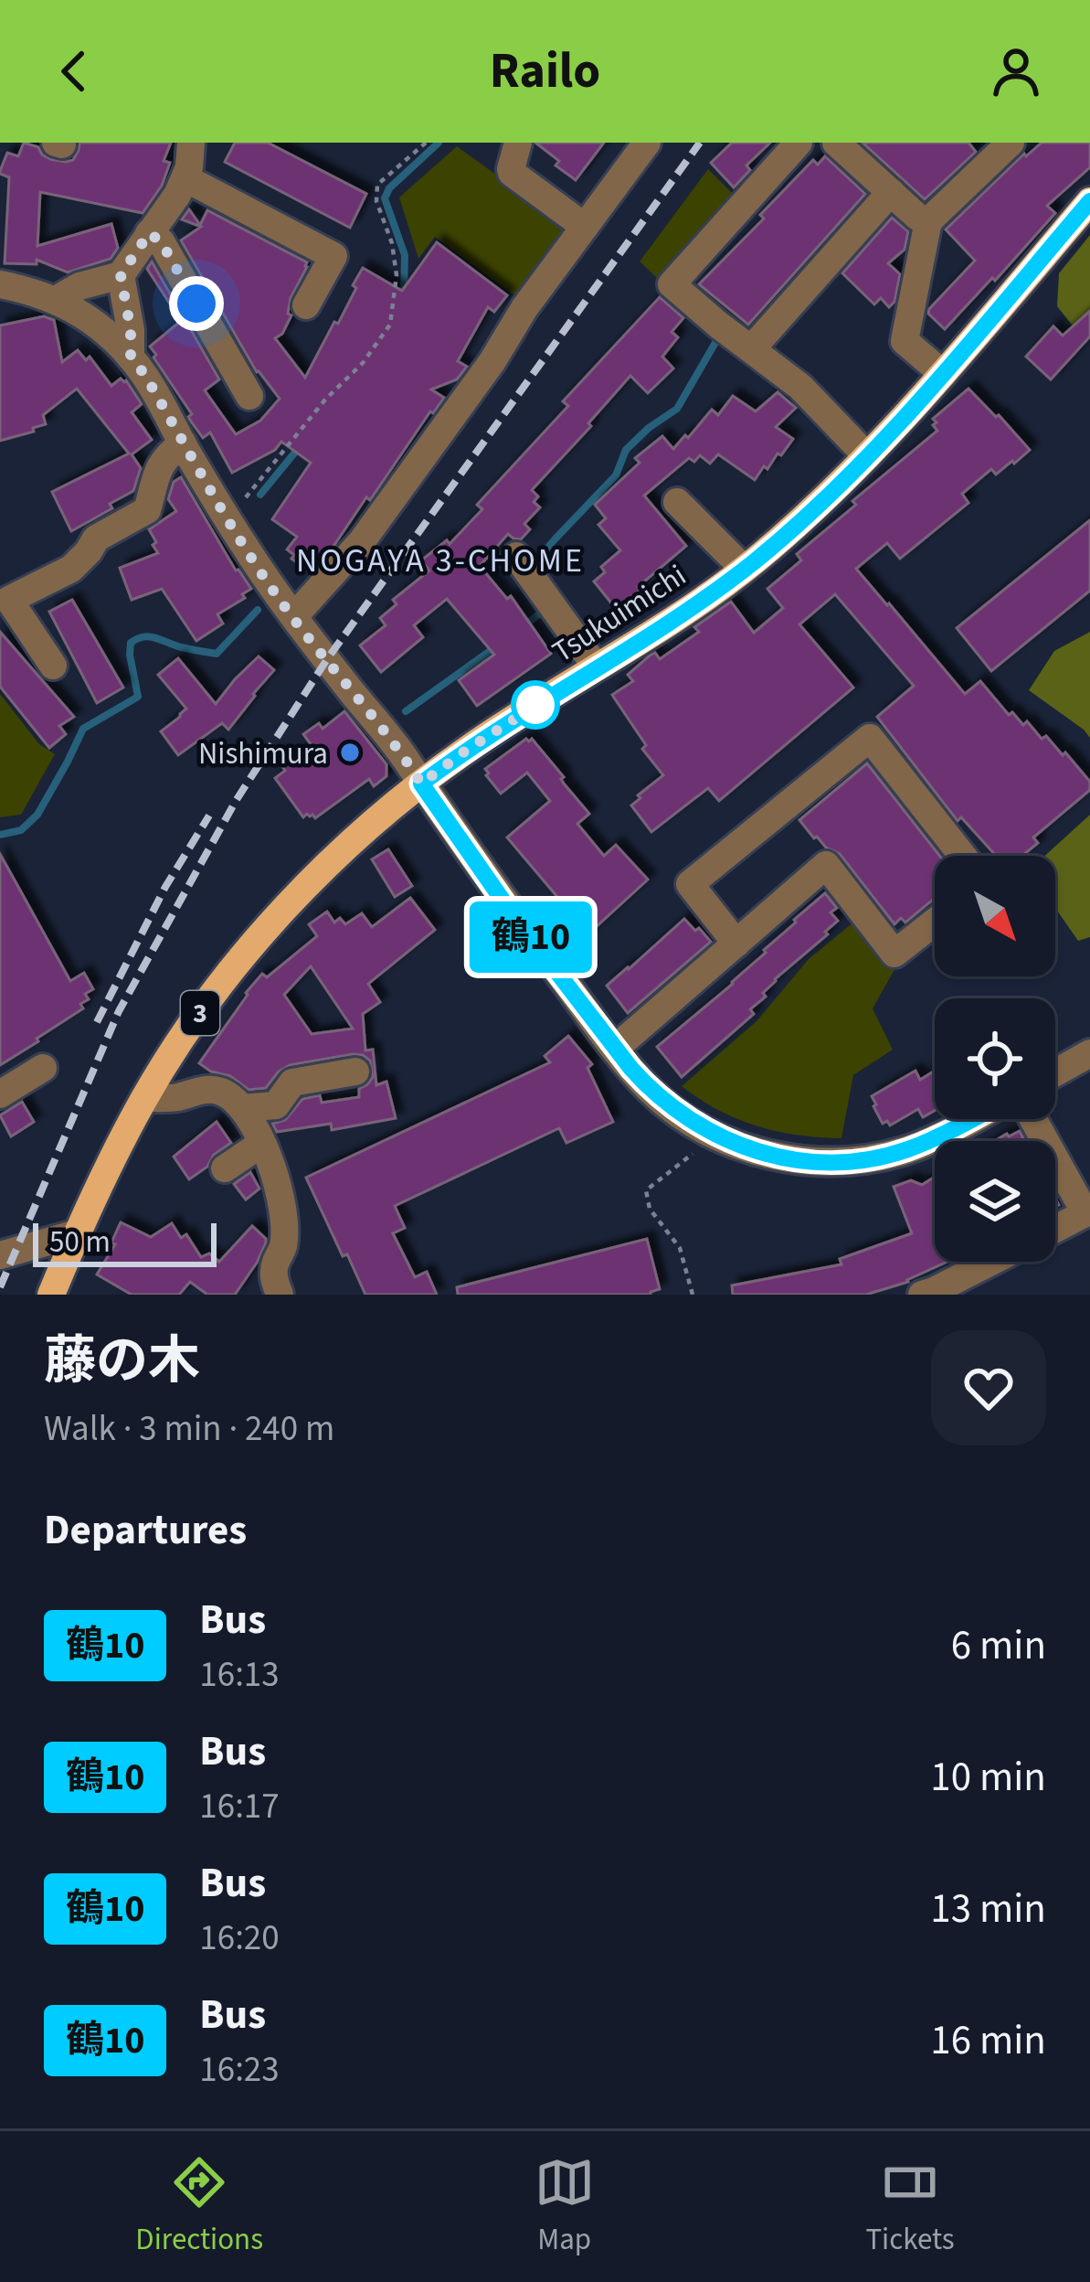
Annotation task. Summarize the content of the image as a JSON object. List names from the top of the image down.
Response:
{
  "streets": {
    "main road": ["Tsukuimichi", "3"]
  },
  "districts": ["NOGAYA 3-CHOME"],
  "places": ["Nishimura"],
  "lines": ["bus line 鶴10"],
  "scale_bar": "50 m",
  "north": "bottom right",
  "page": {
    "header": "Railo",
    "on_map": "鶴10",
    "scale": "50 m",
    "heading": [
      ["藤の木", "Walk · 3 min · 240 m"],
      "Departures"
    ],
    "list": [
      {
        "mark": "鶴10",
        "name": "Bus",
        "note": "16:13",
        "value": "6 min"
      },
      {
        "mark": "鶴10",
        "name": "Bus",
        "note": "16:17",
        "value": "10 min"
      },
      {
        "mark": "鶴10",
        "name": "Bus",
        "note": "16:20",
        "value": "13 min"
      },
      {
        "mark": "鶴10",
        "name": "Bus",
        "note": "16:23",
        "value": "16 min"
      }
    ],
    "tabs": ["Directions", "Map", "Tickets"]
  }
}
